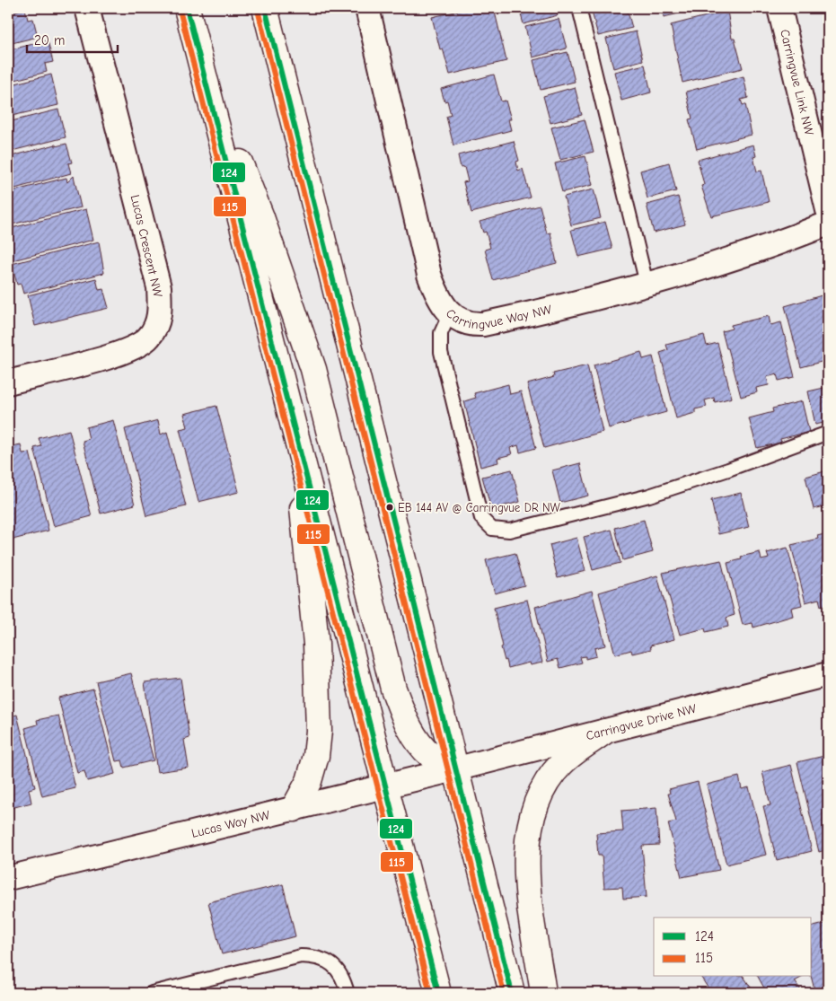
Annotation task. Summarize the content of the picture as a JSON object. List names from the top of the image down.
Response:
{
  "streets": {
    "street": [
      "Carringvue Link NW",
      "Lucas Crescent NW",
      "Carringvue Way NW",
      "Carringvue Drive NW",
      "Lucas Way NW"
    ]
  },
  "crossings": [
    ["Carringvue Drive NW", "Lucas Way NW"]
  ],
  "places": ["EB 144 AV @ Carringvue DR NW"],
  "lines": ["transit line 124", "transit line 115"],
  "legend": ["124", "115"],
  "scale_bar": "20 m"
}
